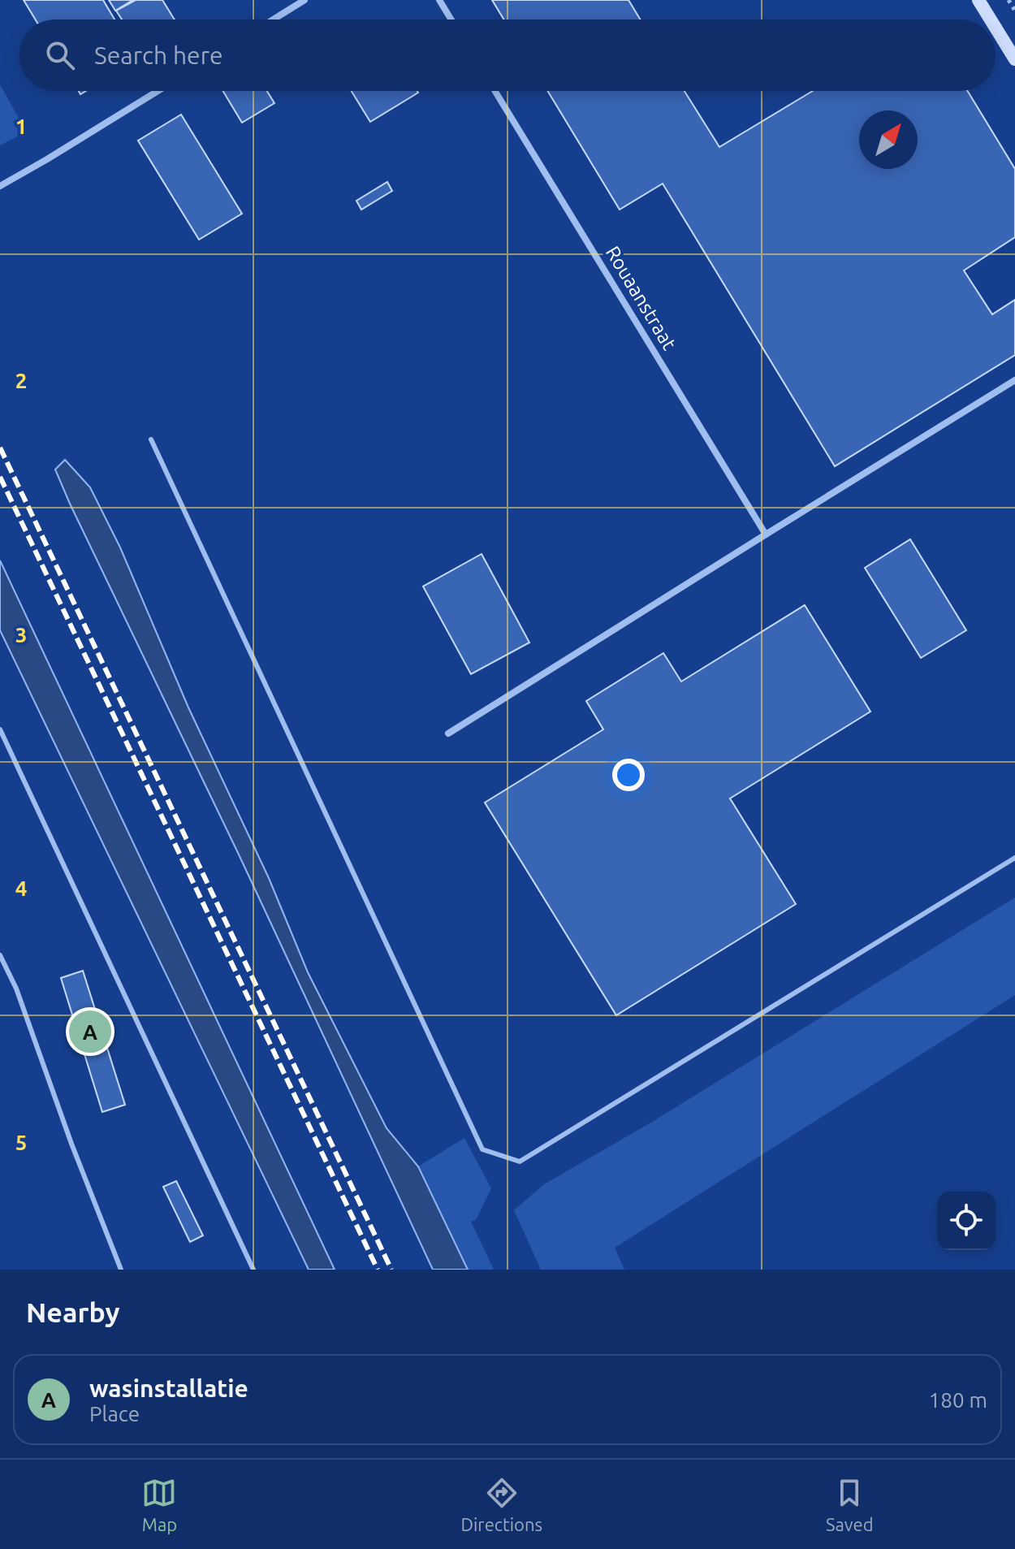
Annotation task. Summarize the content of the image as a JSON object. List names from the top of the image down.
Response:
{
  "streets": {
    "street": ["Rouaanstraat"]
  },
  "north": "top right",
  "page": {
    "search": "Search here",
    "pins": "A",
    "heading": "Nearby",
    "list": [
      {
        "mark": "A",
        "name": "wasinstallatie",
        "note": "Place",
        "value": "180 m"
      }
    ],
    "nav": ["Map", "Directions", "Saved"]
  },
  "grid": {
    "rows": [
      "1",
      "2",
      "3",
      "4",
      "5"
    ]
  }
}
